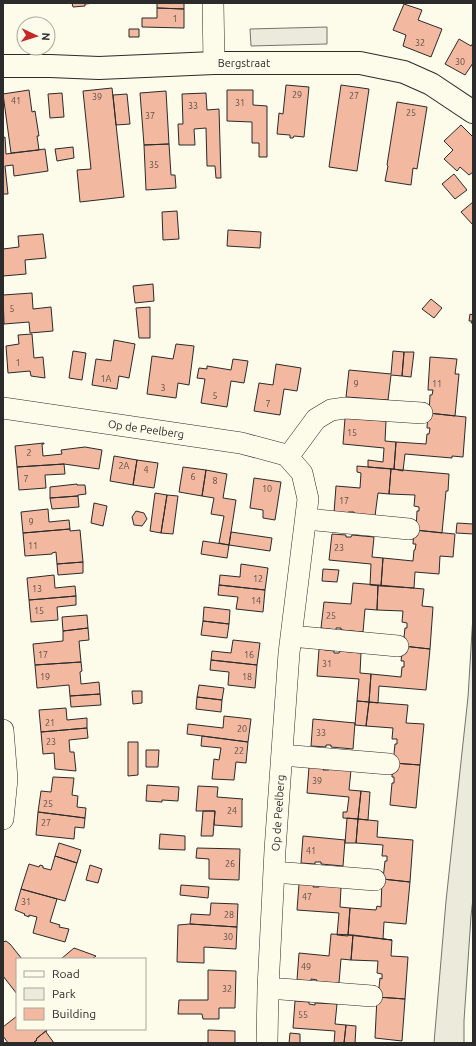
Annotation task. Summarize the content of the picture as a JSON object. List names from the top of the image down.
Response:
{
  "streets": {
    "street": ["Bergstraat", "Op de Peelberg"]
  },
  "house_numbers": [
    "1",
    "32",
    "30",
    "29",
    "27",
    "39",
    "41",
    "31",
    "33",
    "25",
    "37",
    "35",
    "5",
    "1",
    "1A",
    "9",
    "11",
    "3",
    "5",
    "7",
    "15",
    "2",
    "2A",
    "4",
    "6",
    "7",
    "8",
    "10",
    "17",
    "9",
    "11",
    "23",
    "12",
    "13",
    "14",
    "15",
    "25",
    "17",
    "16",
    "31",
    "19",
    "18",
    "21",
    "20",
    "33",
    "23",
    "22",
    "39",
    "25",
    "24",
    "27",
    "41",
    "26",
    "47",
    "31",
    "28",
    "30",
    "49",
    "32",
    "55"
  ],
  "legend": ["Road", "Park", "Building"],
  "north": "right"
}
